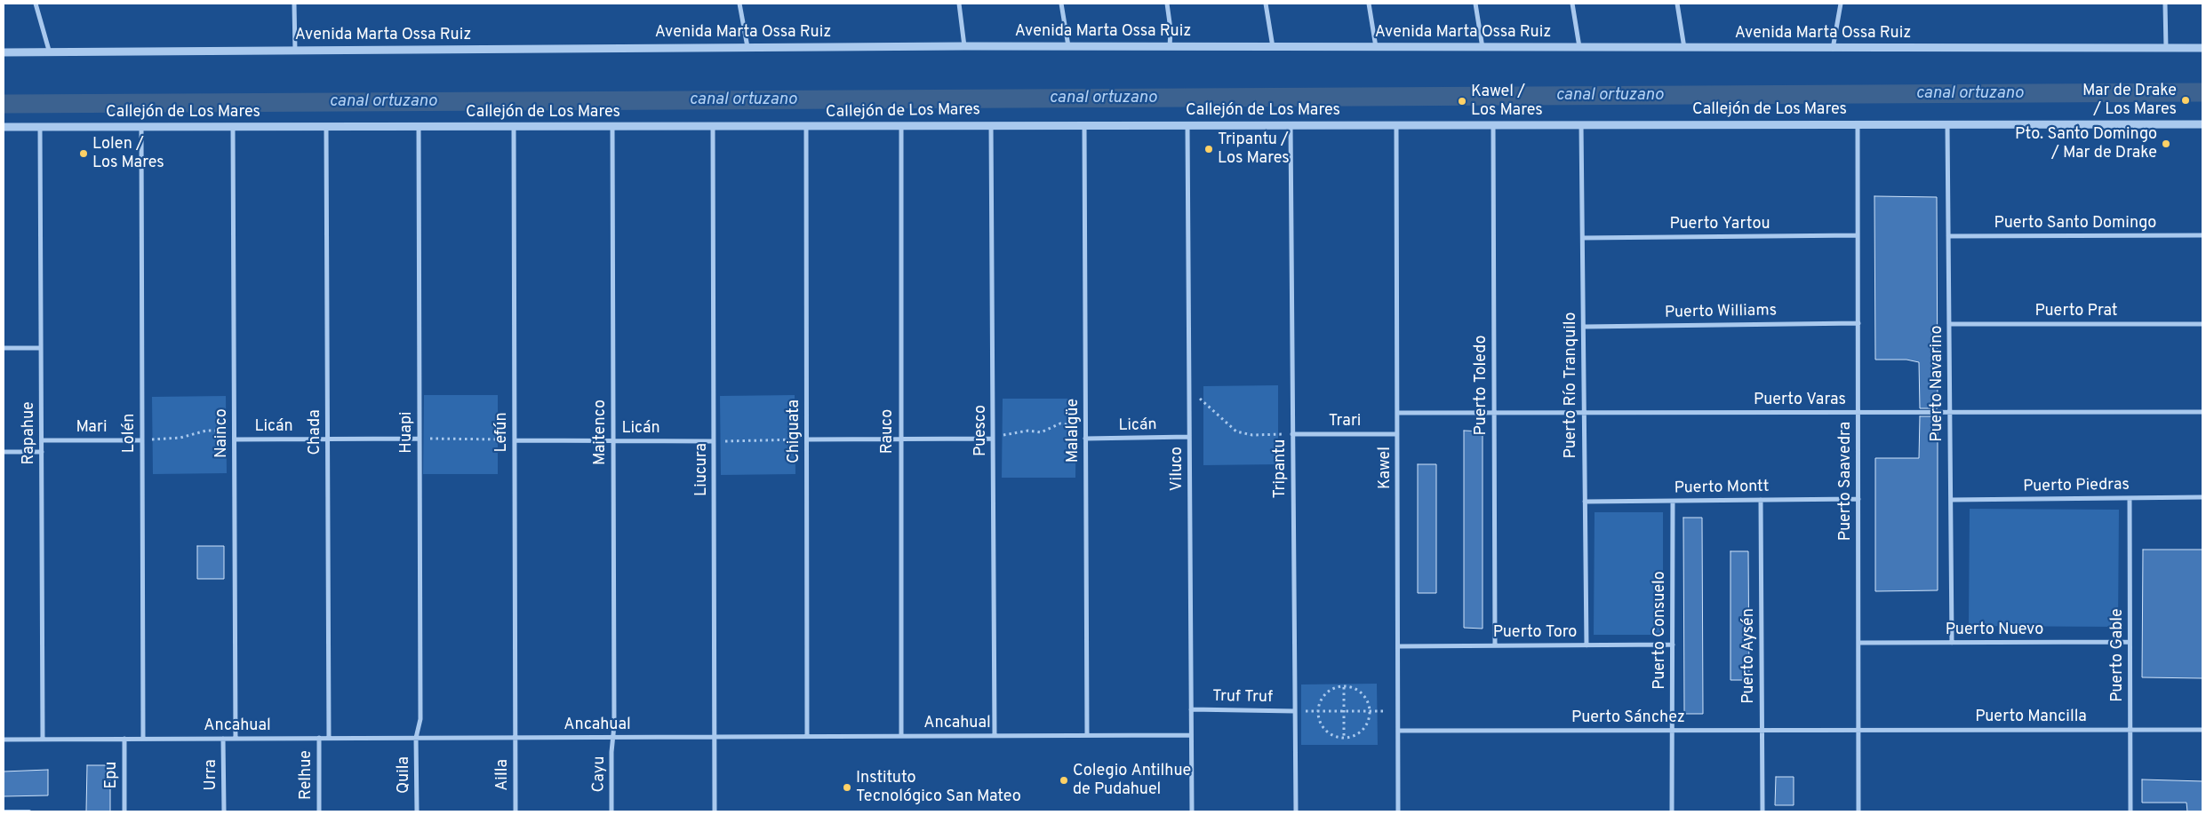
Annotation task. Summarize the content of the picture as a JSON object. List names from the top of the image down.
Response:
{
  "streets": {
    "street": [
      "Avenida Marta Ossa Ruiz",
      "Callejón de Los Mares",
      "Puerto Santo Domingo",
      "Puerto Yartou",
      "Puerto Prat",
      "Puerto Williams",
      "Puerto Navarino",
      "Puerto Toledo",
      "Puerto Río Tranquilo",
      "Puerto Varas",
      "Trari",
      "Licán",
      "Mari",
      "Puesco",
      "Malalgüe",
      "Chiguata",
      "Rauco",
      "Chada",
      "Huapi",
      "Lefún",
      "Maitenco",
      "Rapahue",
      "Lolén",
      "Nainco",
      "Kawel",
      "Viluco",
      "Tripantu",
      "Liucura",
      "Puerto Saavedra",
      "Puerto Piedras",
      "Puerto Montt",
      "Puerto Consuelo",
      "Puerto Nuevo",
      "Puerto Toro",
      "Puerto Gable",
      "Puerto Aysén",
      "Truf Truf",
      "Puerto Mancilla",
      "Puerto Sánchez",
      "Ancahual",
      "Cayu",
      "Epu",
      "Urra",
      "Relhue",
      "Quila",
      "Ailla"
    ]
  },
  "crossings": [
    ["Callejón de Los Mares", "Puerto Navarino"],
    ["Callejón de Los Mares", "Puerto Toledo"],
    ["Callejón de Los Mares", "Puerto Río Tranquilo"],
    ["Callejón de Los Mares", "Puesco"],
    ["Callejón de Los Mares", "Malalgüe"],
    ["Callejón de Los Mares", "Chiguata"],
    ["Callejón de Los Mares", "Rauco"],
    ["Callejón de Los Mares", "Chada"],
    ["Callejón de Los Mares", "Huapi"],
    ["Callejón de Los Mares", "Lefún"],
    ["Callejón de Los Mares", "Maitenco"],
    ["Callejón de Los Mares", "Rapahue"],
    ["Callejón de Los Mares", "Lolén"],
    ["Callejón de Los Mares", "Nainco"],
    ["Callejón de Los Mares", "Kawel"],
    ["Callejón de Los Mares", "Viluco"],
    ["Callejón de Los Mares", "Tripantu"],
    ["Callejón de Los Mares", "Liucura"],
    ["Callejón de Los Mares", "Puerto Saavedra"],
    ["Puerto Santo Domingo", "Puerto Navarino"],
    ["Puerto Yartou", "Puerto Río Tranquilo"],
    ["Puerto Yartou", "Puerto Saavedra"],
    ["Puerto Prat", "Puerto Navarino"],
    ["Puerto Williams", "Puerto Río Tranquilo"],
    ["Puerto Williams", "Puerto Saavedra"],
    ["Puerto Navarino", "Puerto Varas"],
    ["Puerto Navarino", "Puerto Piedras"],
    ["Puerto Navarino", "Puerto Nuevo"],
    ["Puerto Toledo", "Puerto Varas"],
    ["Puerto Toledo", "Puerto Toro"],
    ["Puerto Río Tranquilo", "Puerto Varas"],
    ["Puerto Río Tranquilo", "Puerto Montt"],
    ["Puerto Río Tranquilo", "Puerto Toro"],
    ["Puerto Varas", "Kawel"],
    ["Puerto Varas", "Puerto Saavedra"],
    ["Trari", "Kawel"],
    ["Trari", "Tripantu"],
    ["Licán", "Malalgüe"],
    ["Licán", "Chada"],
    ["Licán", "Huapi"],
    ["Licán", "Lefún"],
    ["Licán", "Maitenco"],
    ["Licán", "Nainco"],
    ["Licán", "Viluco"],
    ["Licán", "Liucura"],
    ["Mari", "Rapahue"],
    ["Mari", "Lolén"],
    ["Puesco", "Ancahual"],
    ["Malalgüe", "Ancahual"],
    ["Chiguata", "Ancahual"],
    ["Rauco", "Ancahual"],
    ["Chada", "Ancahual"],
    ["Huapi", "Ancahual"],
    ["Huapi", "Quila"],
    ["Lefún", "Ancahual"],
    ["Lefún", "Ailla"],
    ["Maitenco", "Ancahual"],
    ["Maitenco", "Cayu"],
    ["Rapahue", "Ancahual"],
    ["Lolén", "Ancahual"],
    ["Nainco", "Ancahual"],
    ["Kawel", "Puerto Toro"],
    ["Kawel", "Puerto Sánchez"],
    ["Viluco", "Truf Truf"],
    ["Viluco", "Ancahual"],
    ["Tripantu", "Truf Truf"],
    ["Liucura", "Ancahual"],
    ["Puerto Saavedra", "Puerto Montt"],
    ["Puerto Saavedra", "Puerto Nuevo"],
    ["Puerto Saavedra", "Puerto Mancilla"],
    ["Puerto Saavedra", "Puerto Sánchez"],
    ["Puerto Piedras", "Puerto Gable"],
    ["Puerto Montt", "Puerto Consuelo"],
    ["Puerto Montt", "Puerto Aysén"],
    ["Puerto Consuelo", "Puerto Toro"],
    ["Puerto Consuelo", "Puerto Sánchez"],
    ["Puerto Nuevo", "Puerto Gable"],
    ["Puerto Gable", "Puerto Mancilla"],
    ["Puerto Aysén", "Puerto Sánchez"],
    ["Puerto Mancilla", "Puerto Sánchez"],
    ["Ancahual", "Cayu"],
    ["Ancahual", "Epu"],
    ["Ancahual", "Urra"],
    ["Ancahual", "Relhue"],
    ["Ancahual", "Quila"],
    ["Ancahual", "Ailla"]
  ],
  "water": ["canal ortuzano"],
  "places": [
    "Mar de Drake / Los Mares",
    "Kawel / Los Mares",
    "Pto. Santo Domingo / Mar de Drake",
    "Tripantu / Los Mares",
    "Lolen / Los Mares",
    "Colegio Antilhue de Pudahuel",
    "Instituto Tecnológico San Mateo"
  ]
}
